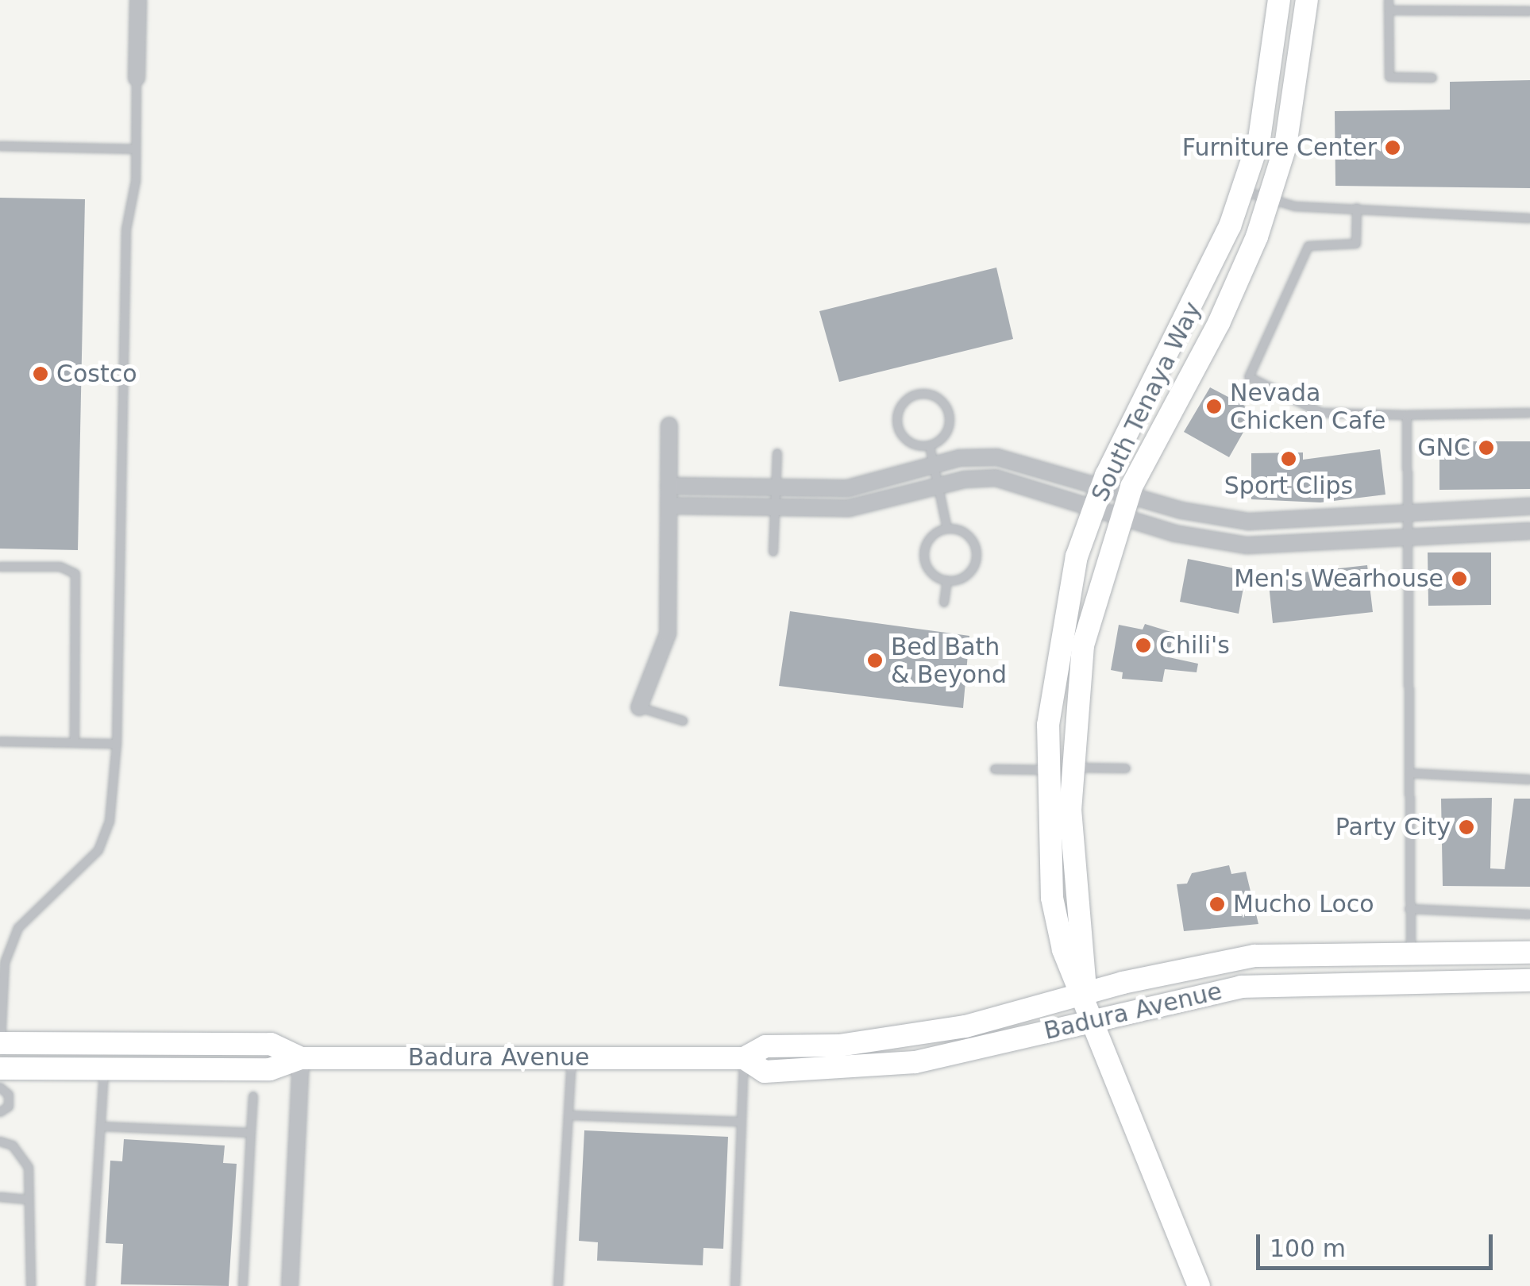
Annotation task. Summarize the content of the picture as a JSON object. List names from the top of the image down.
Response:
{
  "streets": {
    "main road": ["South Tenaya Way", "Badura Avenue"]
  },
  "crossings": [
    ["South Tenaya Way", "Badura Avenue"]
  ],
  "places": [
    "Furniture Center",
    "Costco",
    "Nevada Chicken Cafe",
    "GNC",
    "Sport Clips",
    "Men's Wearhouse",
    "Chili's",
    "Bed Bath & Beyond",
    "Party City",
    "Mucho Loco"
  ],
  "scale_bar": "100 m"
}
